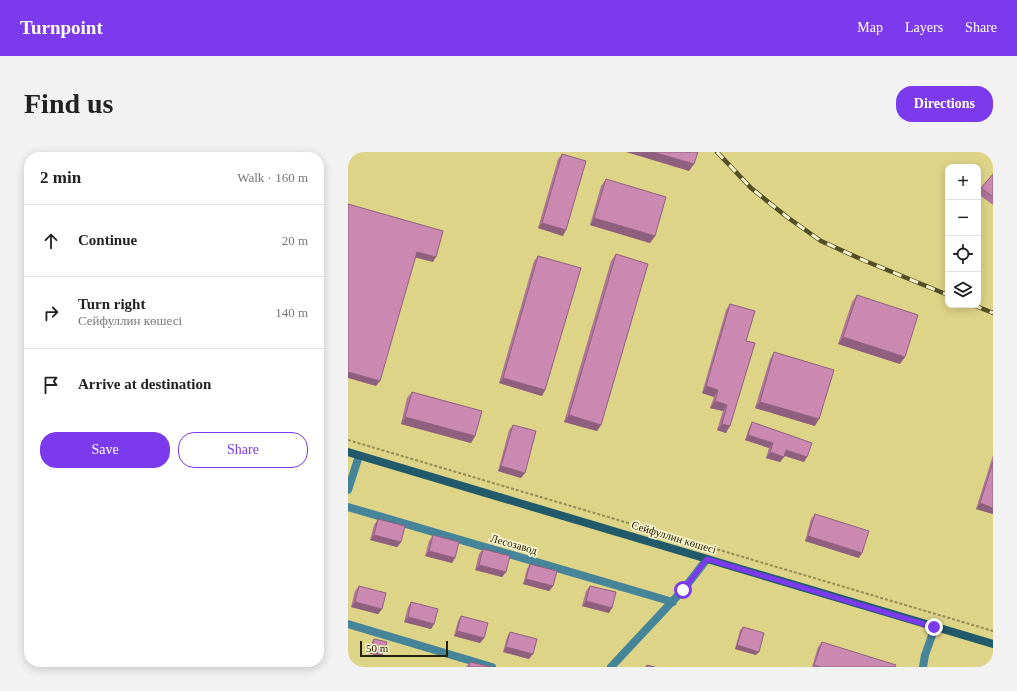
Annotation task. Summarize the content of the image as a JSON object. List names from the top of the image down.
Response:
{
  "streets": {
    "main road": ["Сейфуллин көшесі"],
    "street": ["Лесозавод"]
  },
  "scale_bar": "50 m",
  "page": {
    "header": "Turnpoint",
    "nav": ["Map", "Layers", "Share"],
    "buttons": [
      "Directions",
      ["Save", "Share"]
    ],
    "title": "Find us",
    "heading": ["2 min", "Walk · 160 m"],
    "map_buttons": ["+", "−"],
    "list": [
      ["Continue", "20 m"],
      ["Turn right", "Сейфуллин көшесі", "140 m"],
      "Arrive at destination"
    ],
    "scale": "50 m"
  }
}
